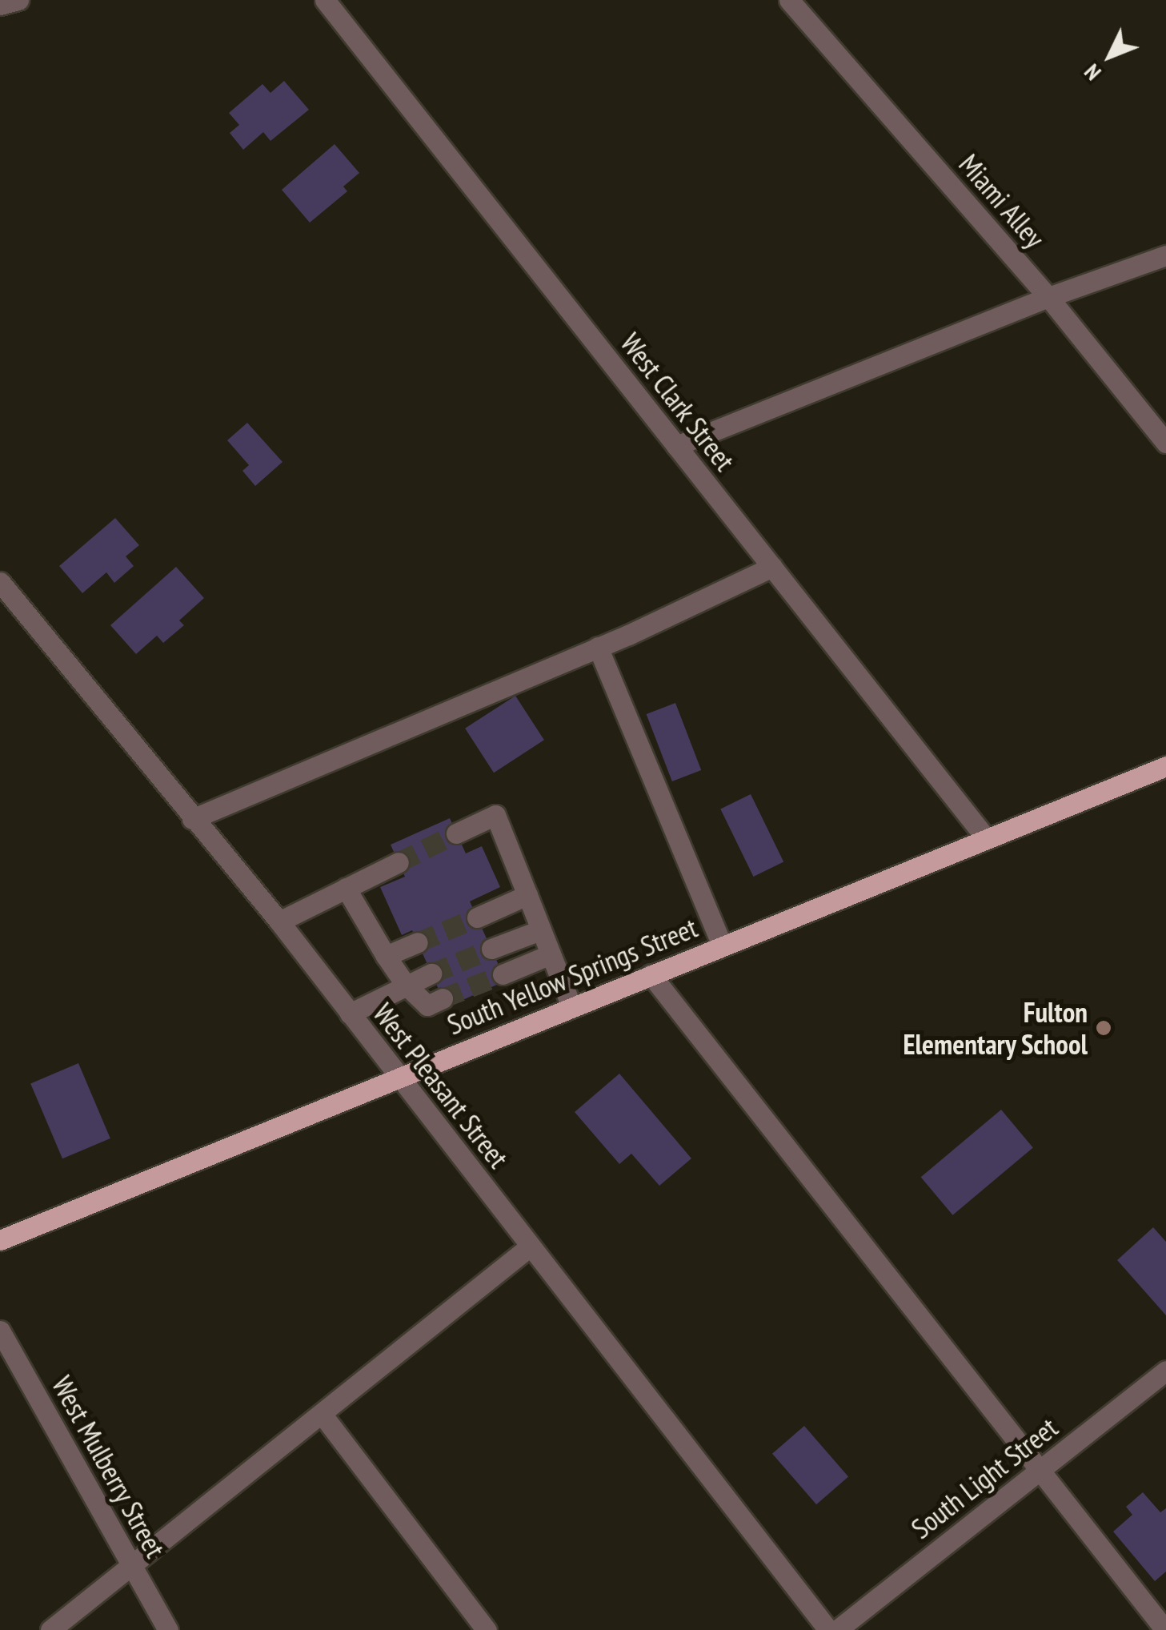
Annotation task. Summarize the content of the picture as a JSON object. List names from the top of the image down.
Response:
{
  "streets": {
    "main road": ["South Yellow Springs Street"],
    "street": [
      "Miami Alley",
      "West Clark Street",
      "West Pleasant Street",
      "West Mulberry Street",
      "South Light Street"
    ]
  },
  "crossings": [
    ["West Clark Street", "South Yellow Springs Street"],
    ["South Yellow Springs Street", "West Pleasant Street"]
  ],
  "places": ["Fulton Elementary School"],
  "north": "bottom left"
}
